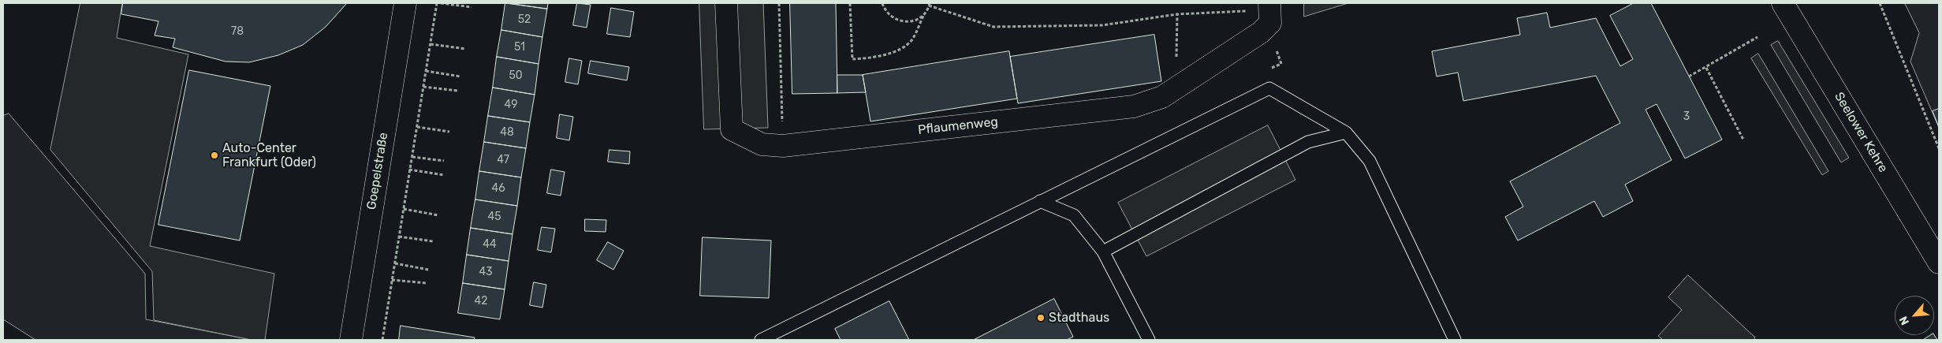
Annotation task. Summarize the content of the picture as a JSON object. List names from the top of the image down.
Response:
{
  "streets": {
    "street": ["Pflaumenweg", "Seelower Kehre", "Goepelstraße"]
  },
  "places": ["Auto-Center Frankfurt (Oder)", "Stadthaus"],
  "house_numbers": [
    "52",
    "78",
    "51",
    "50",
    "49",
    "3",
    "48",
    "47",
    "46",
    "45",
    "44",
    "43",
    "42"
  ],
  "north": "bottom left"
}
